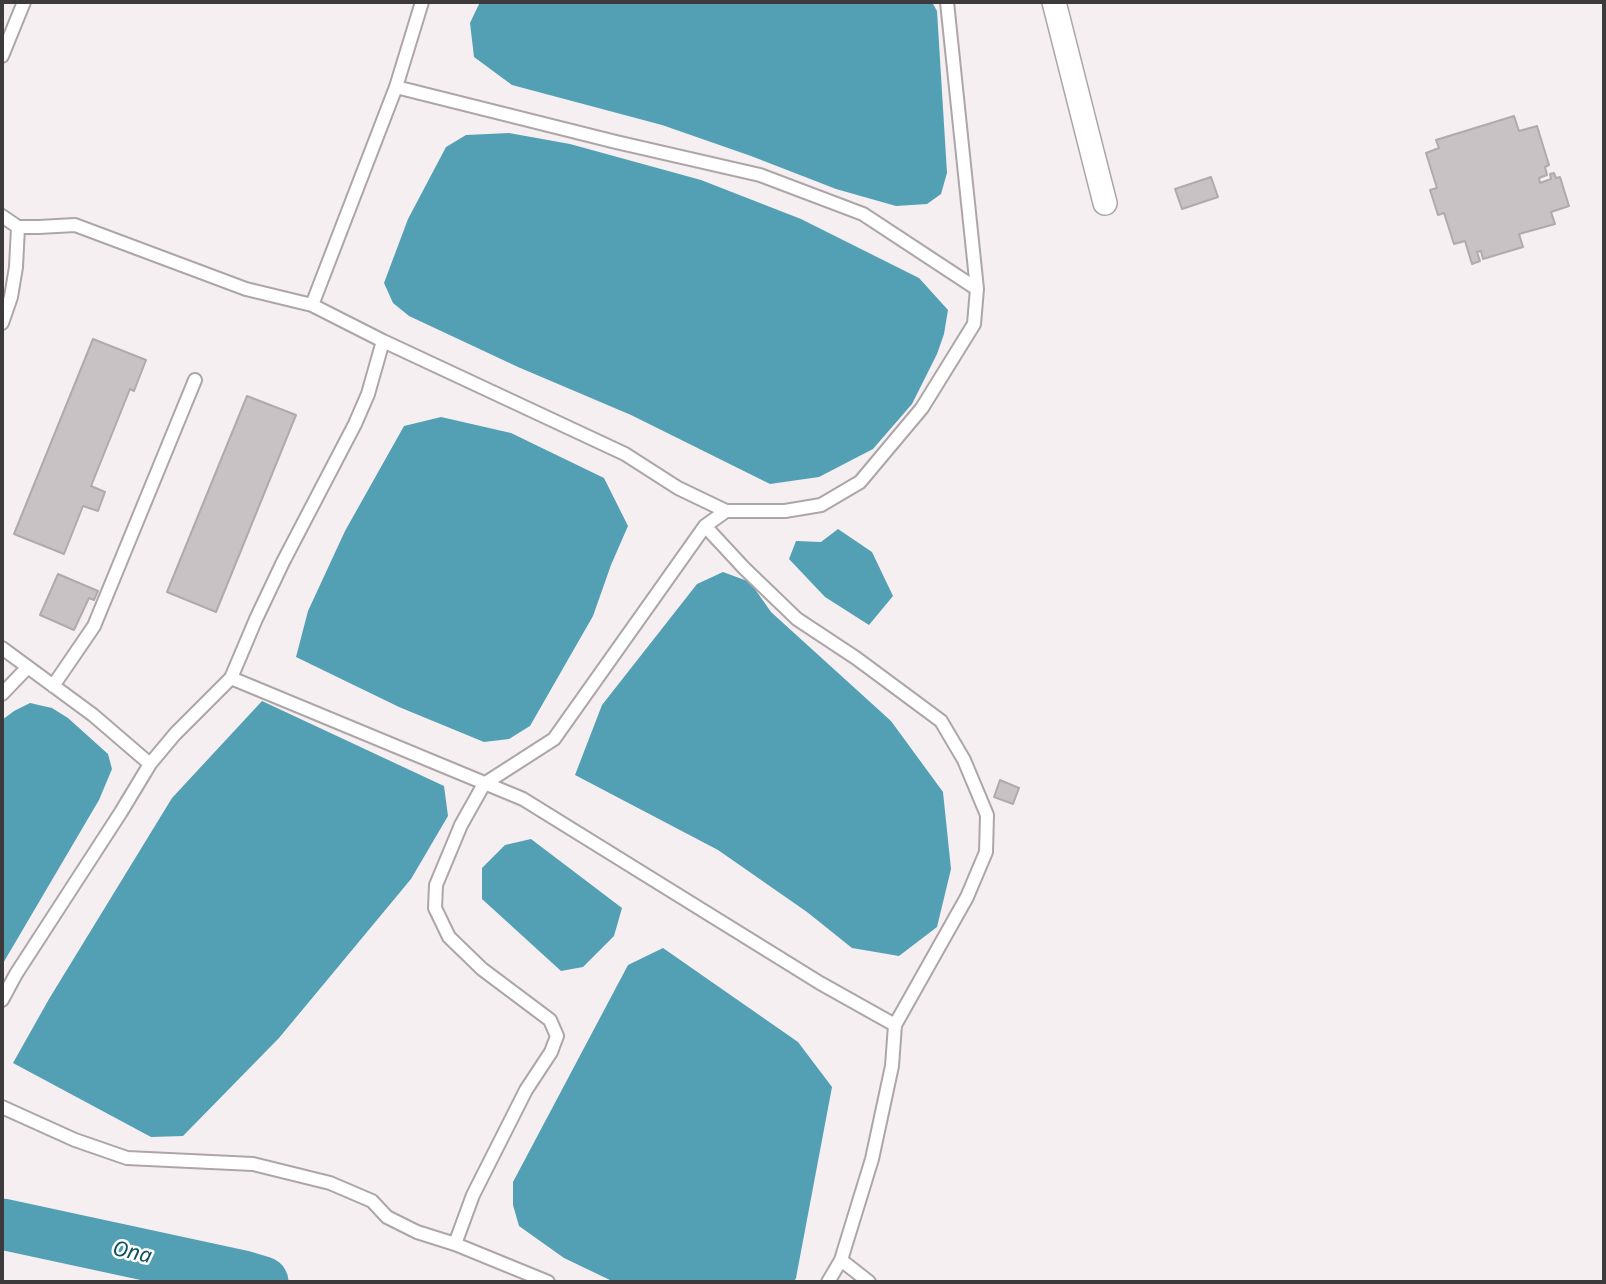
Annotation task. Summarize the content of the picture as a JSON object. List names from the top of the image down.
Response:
{
  "water": ["Ona"]
}
